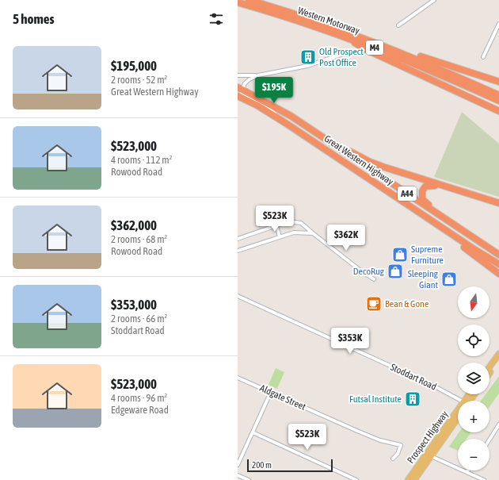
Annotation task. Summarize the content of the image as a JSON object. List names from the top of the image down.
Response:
{
  "streets": {
    "highway": [
      "Western Motorway",
      "M4",
      "Great Western Highway",
      "A44"
    ],
    "main road": ["Prospect Highway"],
    "street": ["Stoddart Road", "Aldgate Street"]
  },
  "places": {
    "building": ["Old Prospect Post Office", "Futsal Institute"],
    "shop": ["Supreme Furniture", "DecoRug", "Sleeping Giant"],
    "cafe": ["Bean & Gone"]
  },
  "scale_bar": "200 m",
  "north": "bottom",
  "page": {
    "heading": "5 homes",
    "list": [
      {
        "name": "$195,000",
        "note": "2 rooms · 52 m² · Great Western Highway"
      },
      {
        "name": "$523,000",
        "note": "4 rooms · 112 m² · Rowood Road"
      },
      {
        "name": "$362,000",
        "note": "2 rooms · 68 m² · Rowood Road"
      },
      {
        "name": "$353,000",
        "note": "2 rooms · 66 m² · Stoddart Road"
      },
      {
        "name": "$523,000",
        "note": "4 rooms · 96 m² · Edgeware Road"
      }
    ],
    "price": [
      "$195K",
      "$523K",
      "$362K",
      "$353K",
      "$523K"
    ],
    "map_buttons": ["+", "−"],
    "scale": "200 m"
  }
}
